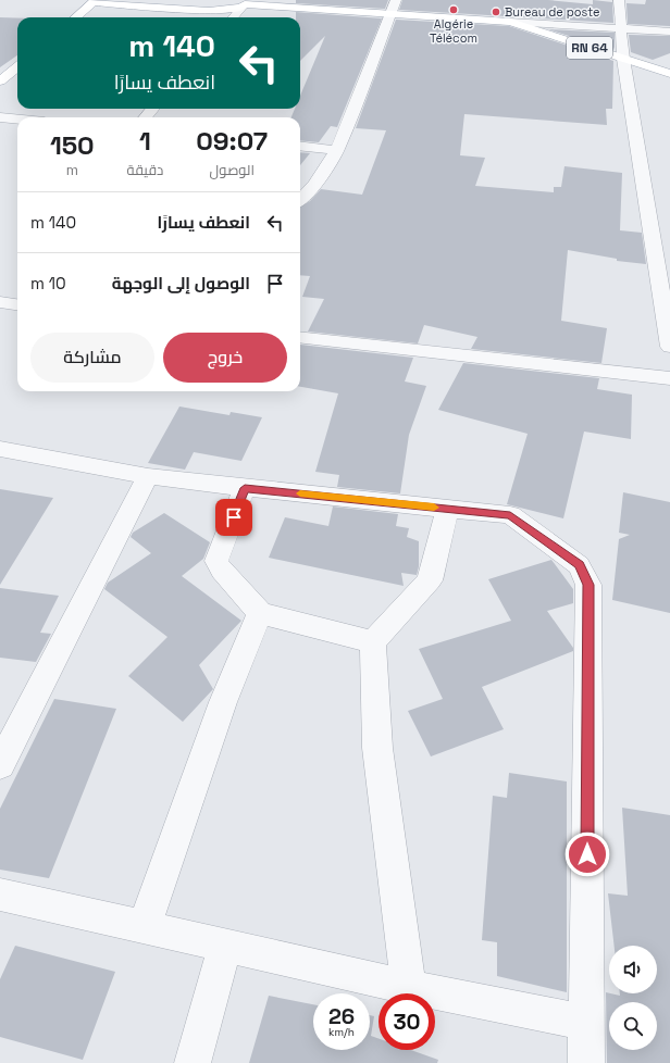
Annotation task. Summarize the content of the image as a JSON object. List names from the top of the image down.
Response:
{
  "streets": {
    "main road": ["RN 64"]
  },
  "places": ["Algérie Télécom", "Bureau de poste"],
  "page": {
    "turn": ["140 m", "انعطف يسارًا"],
    "eta": [
      "09:07",
      "الوصول",
      "1",
      "دقيقة",
      "150",
      "m"
    ],
    "list": [
      {
        "name": "انعطف يسارًا",
        "value": "140 m"
      },
      {
        "name": "الوصول إلى الوجهة",
        "value": "10 m"
      }
    ],
    "buttons": ["خروج", "مشاركة"],
    "speed": "26 km/h",
    "limit": "30"
  }
}
